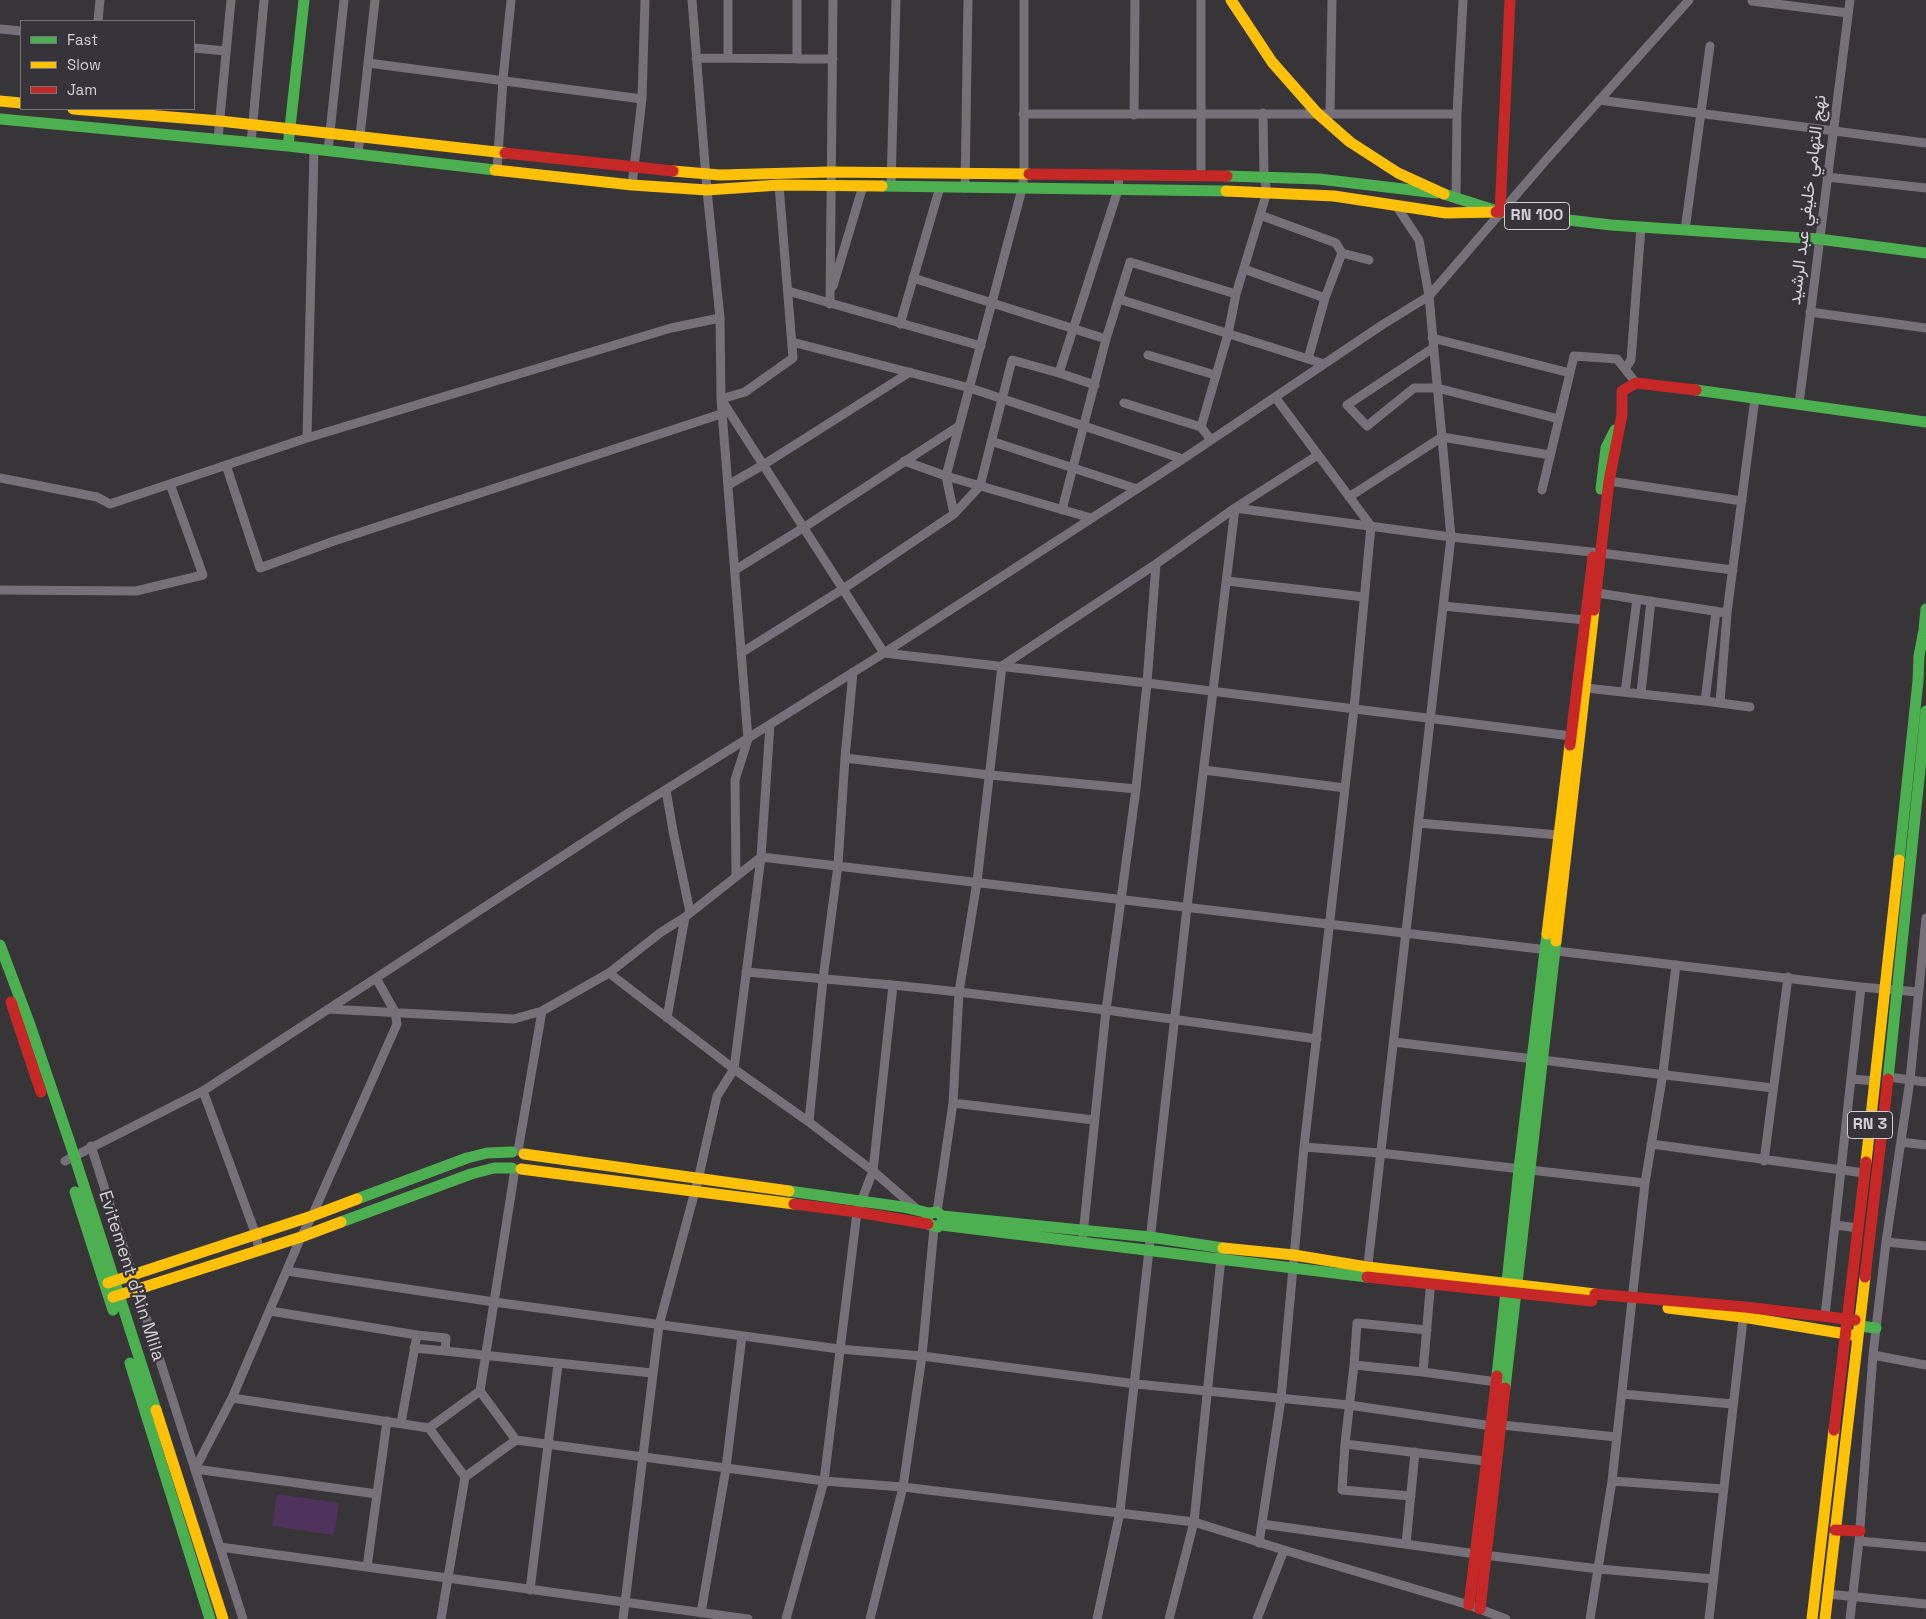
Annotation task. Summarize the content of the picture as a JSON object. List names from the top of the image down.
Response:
{
  "streets": {
    "main road": ["RN 100", "RN 3", "Evitement d'Ain Mlila"],
    "street": ["نهج التهامي خليفي عبد الرشيد"]
  },
  "crossings": [
    ["نهج التهامي خليفي عبد الرشيد", "RN 100"]
  ],
  "legend": ["Fast", "Slow", "Jam"]
}
